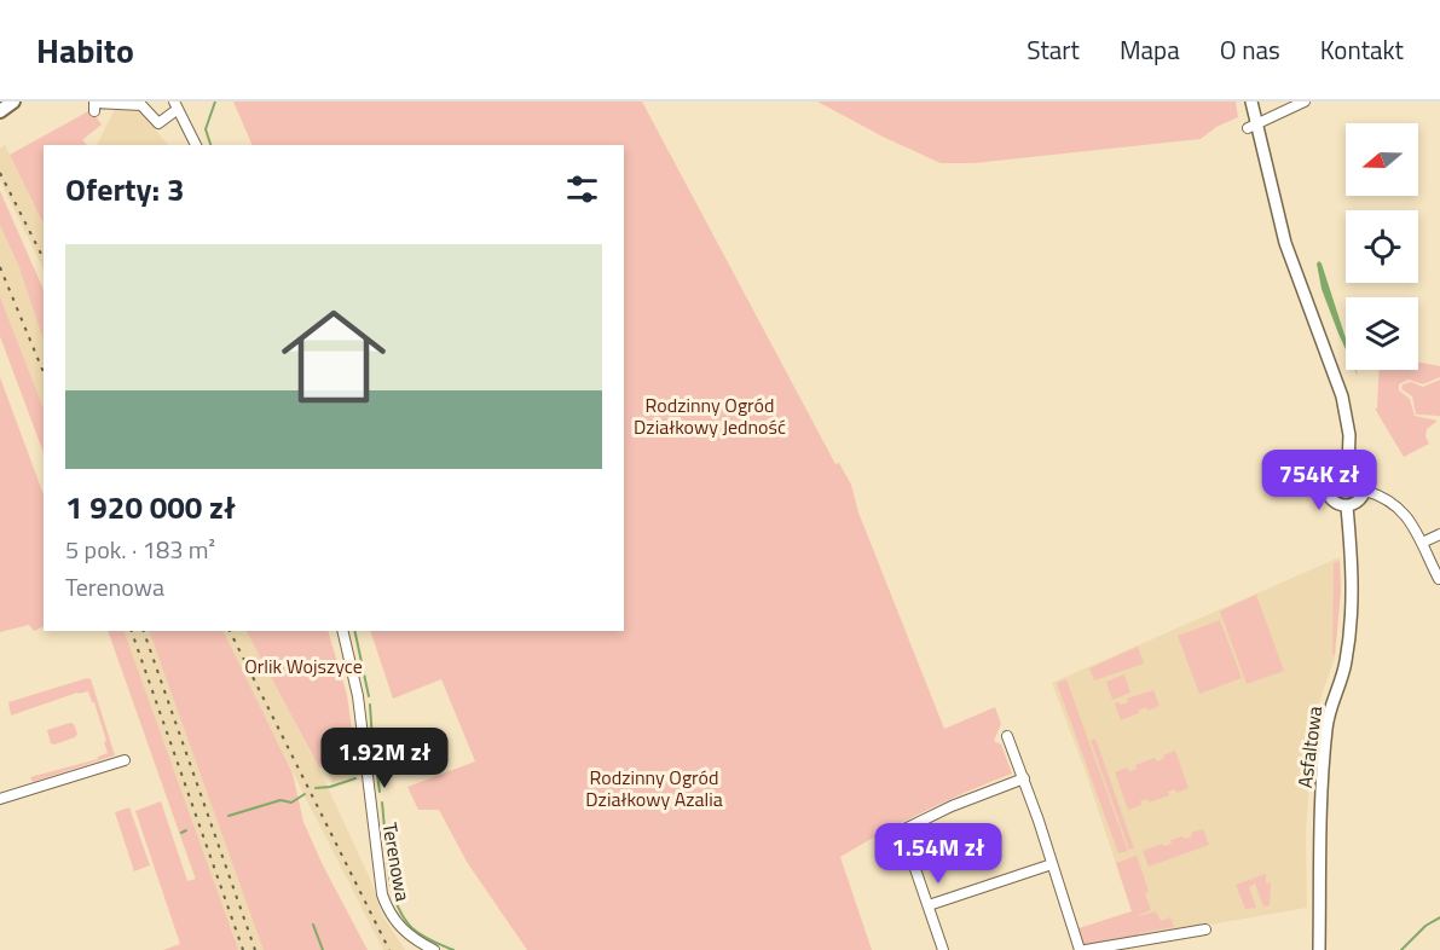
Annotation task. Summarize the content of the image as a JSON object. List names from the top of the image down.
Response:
{
  "streets": {
    "street": ["Asfaltowa", "Terenowa"]
  },
  "parks": ["Rodzinny Ogród Działkowy Jedność", "Orlik Wojszyce", "Rodzinny Ogród Działkowy Azalia"],
  "north": "left",
  "page": {
    "header": "Habito",
    "nav": [
      "Start",
      "Mapa",
      "O nas",
      "Kontakt"
    ],
    "heading": "Oferty: 3",
    "list": [
      {
        "name": "1 920 000 zł",
        "note": "5 pok. · 183 m² · Terenowa"
      }
    ],
    "price": ["754K zł", "1.92M zł", "1.54M zł"]
  }
}
